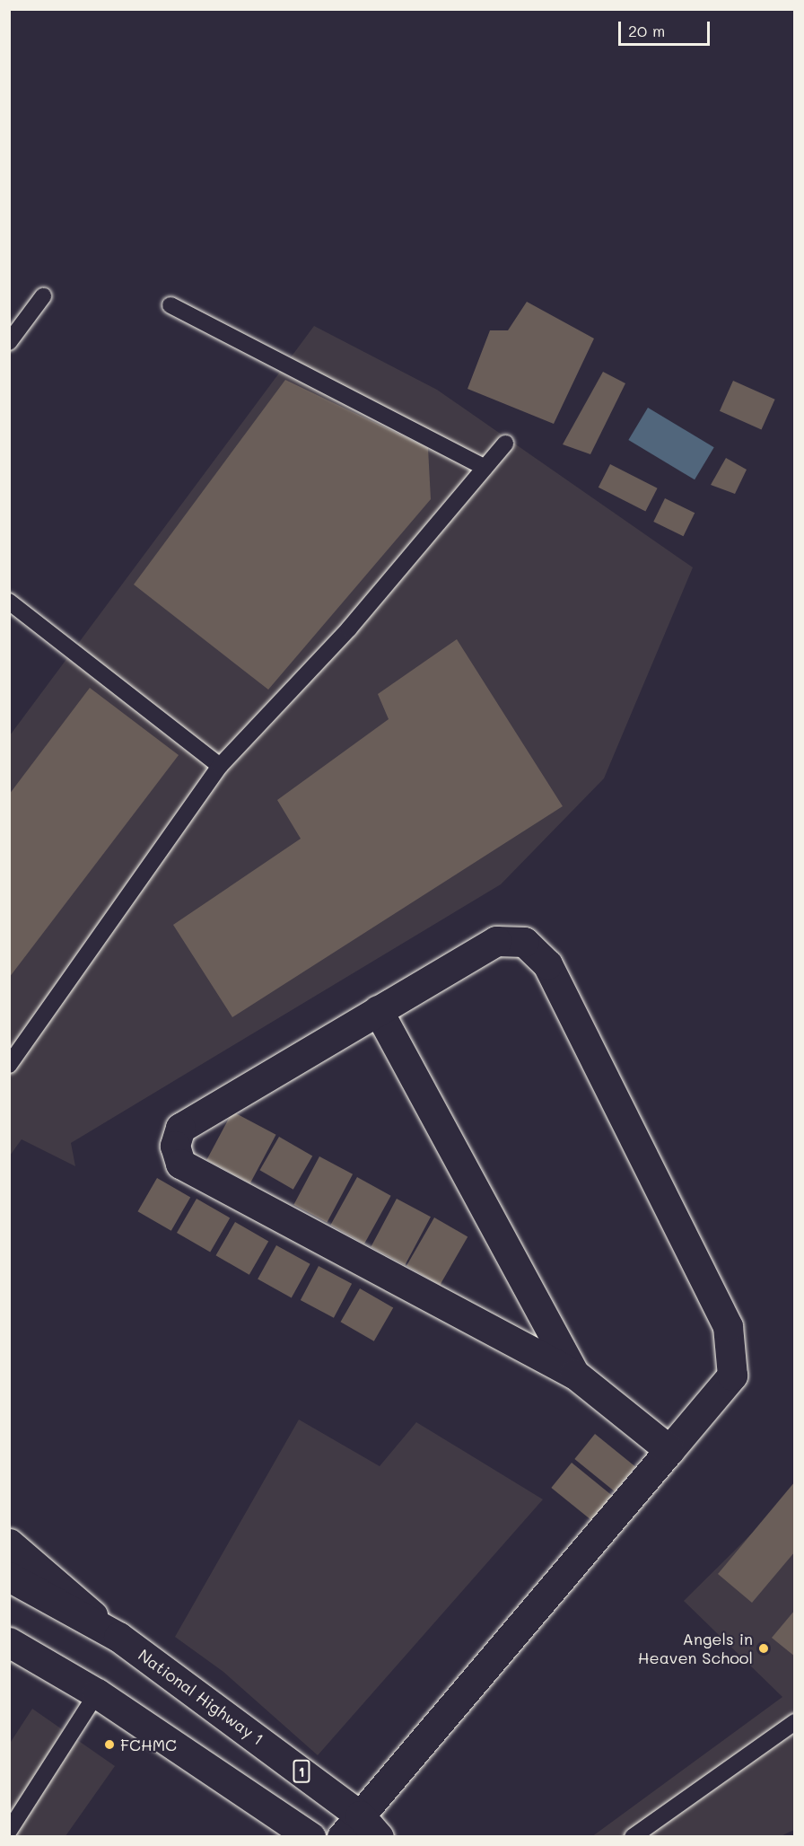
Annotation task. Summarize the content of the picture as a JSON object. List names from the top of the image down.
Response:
{
  "streets": {
    "main road": ["National Highway 1", "1"]
  },
  "places": ["Angels in Heaven School", "FCHMC"],
  "scale_bar": "20 m"
}
